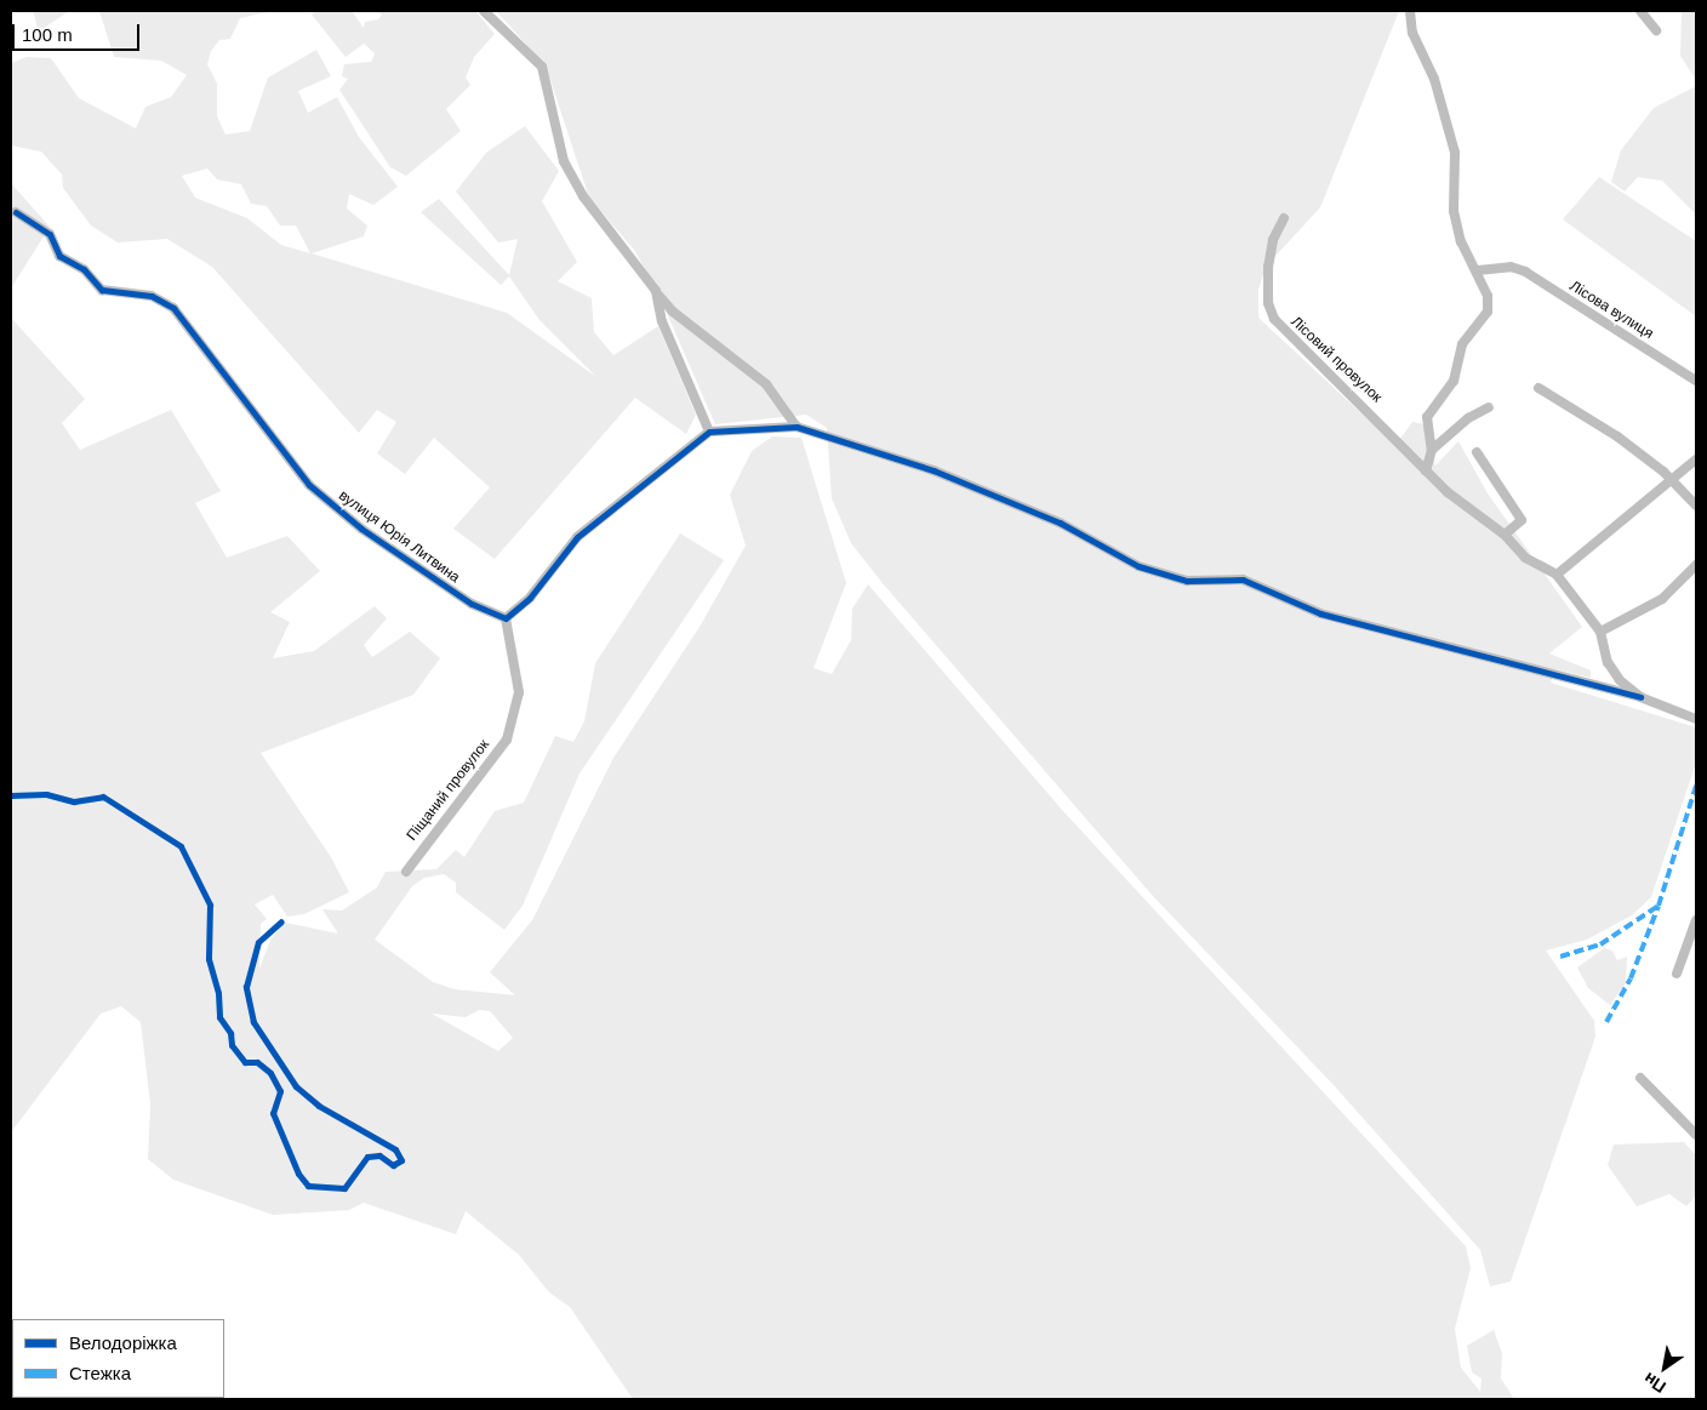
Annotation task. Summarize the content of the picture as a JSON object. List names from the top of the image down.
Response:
{
  "streets": {
    "street": [
      "Лісова вулиця",
      "Лісовий провулок",
      "вулиця Юрія Литвина",
      "Піщаний провулок"
    ]
  },
  "crossings": [
    ["вулиця Юрія Литвина", "Піщаний провулок"]
  ],
  "legend": ["Велодоріжка", "Стежка"],
  "scale_bar": "100 m",
  "north": "bottom left"
}
